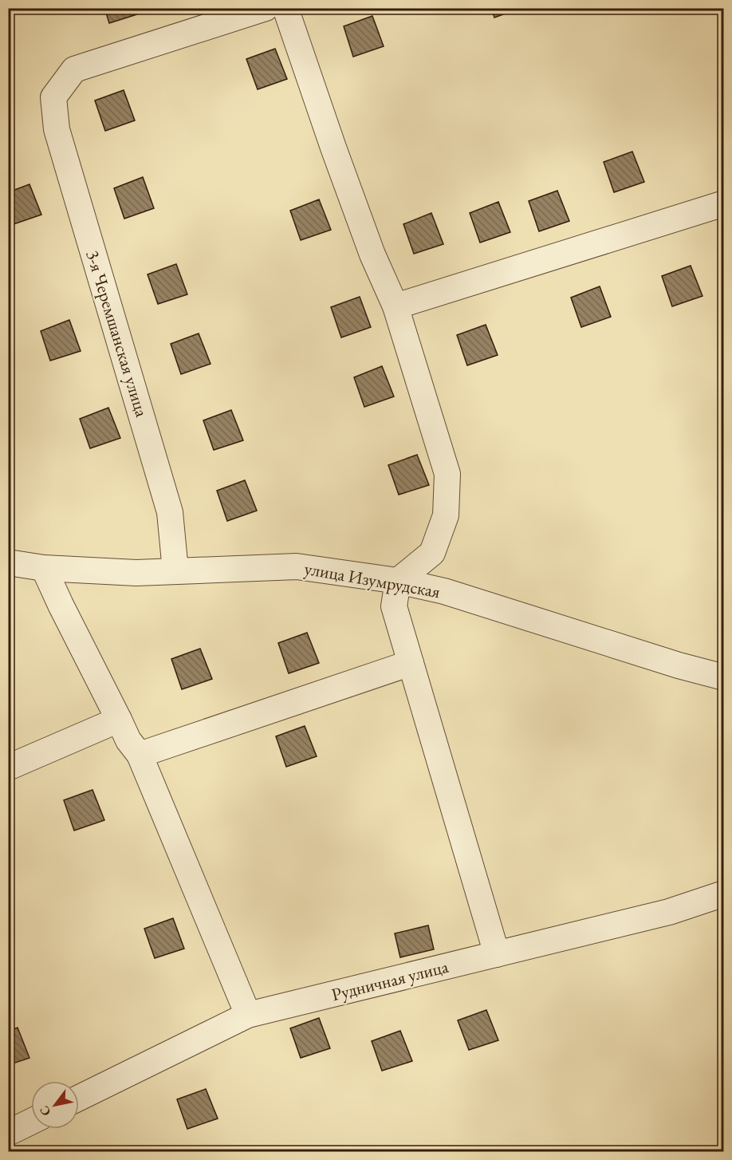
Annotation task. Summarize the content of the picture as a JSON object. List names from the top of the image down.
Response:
{
  "streets": {
    "street": ["3-я Черемшанская улица", "улица Изумрудская", "Рудничная улица"]
  },
  "crossings": [
    ["3-я Черемшанская улица", "улица Изумрудская"]
  ],
  "north": "bottom left"
}
